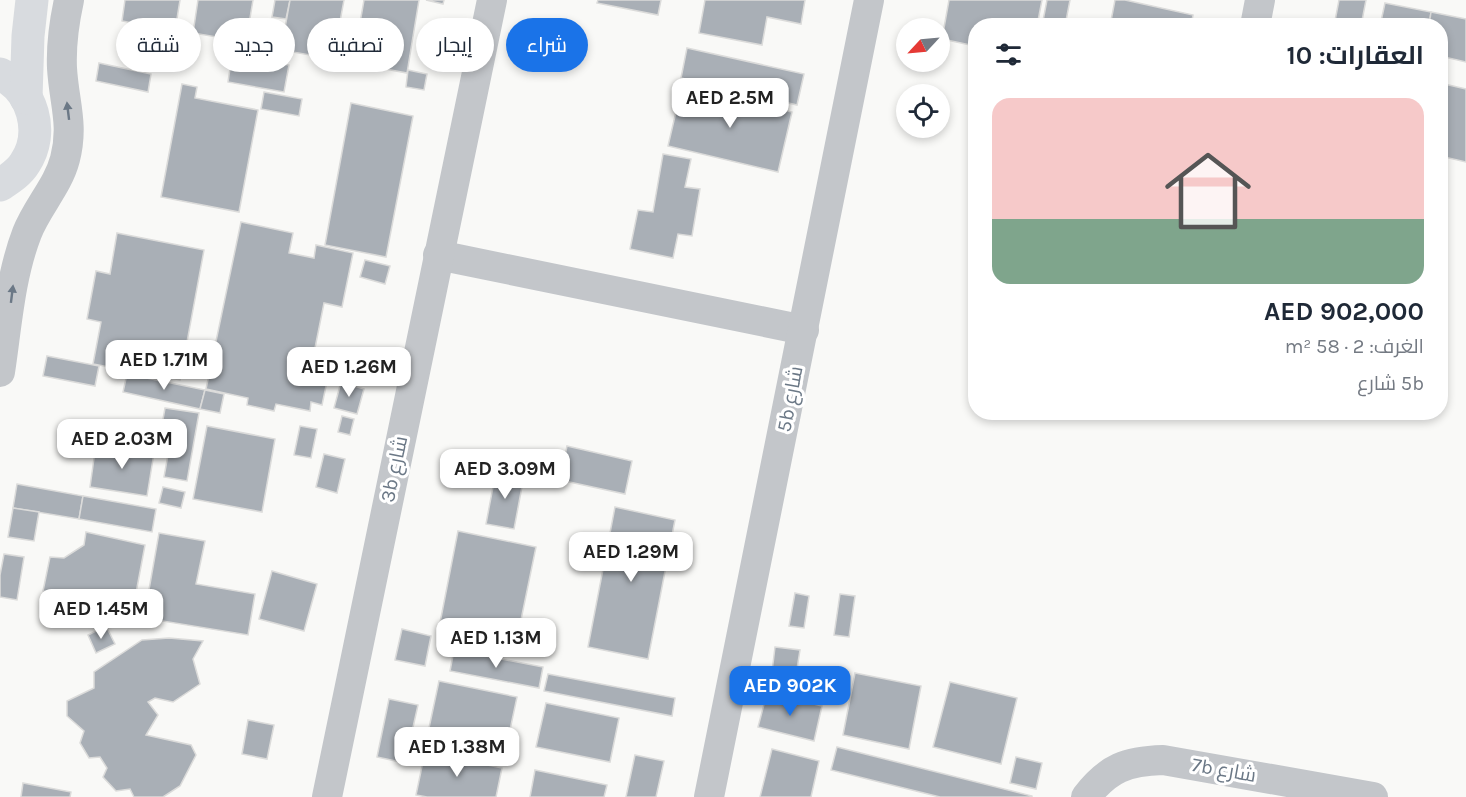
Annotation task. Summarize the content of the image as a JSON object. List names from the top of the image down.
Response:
{
  "streets": {
    "street": ["5b شارع", "3b شارع", "7b شارع"]
  },
  "north": "bottom left",
  "page": {
    "chip": [
      "شراء",
      "إيجار",
      "تصفية",
      "جديد",
      "شقة"
    ],
    "heading": "العقارات: 10",
    "price": [
      "AED 2.5M",
      "AED 1.71M",
      "AED 1.26M",
      "AED 2.03M",
      "AED 3.09M",
      "AED 1.29M",
      "AED 1.45M",
      "AED 1.13M",
      "AED 902K",
      "AED 1.38M"
    ],
    "list": [
      {
        "name": "AED 902,000",
        "note": "الغرف: 2 · 58 m² · 5b شارع"
      }
    ]
  }
}
